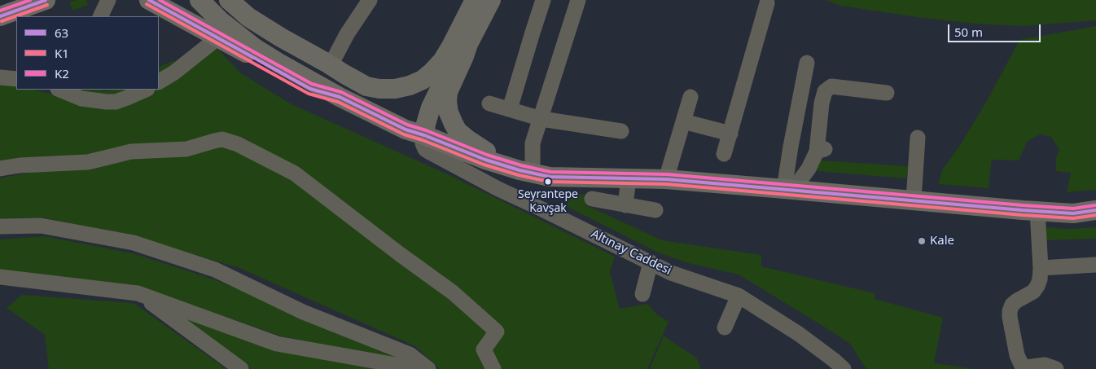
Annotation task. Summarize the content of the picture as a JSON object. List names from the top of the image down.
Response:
{
  "streets": {
    "street": ["Altınay Caddesi"]
  },
  "places": ["Seyrantepe Kavşak", "Kale"],
  "lines": ["transit line 63", "transit line K2", "transit line K1"],
  "legend": ["63", "K1", "K2"],
  "scale_bar": "50 m"
}
